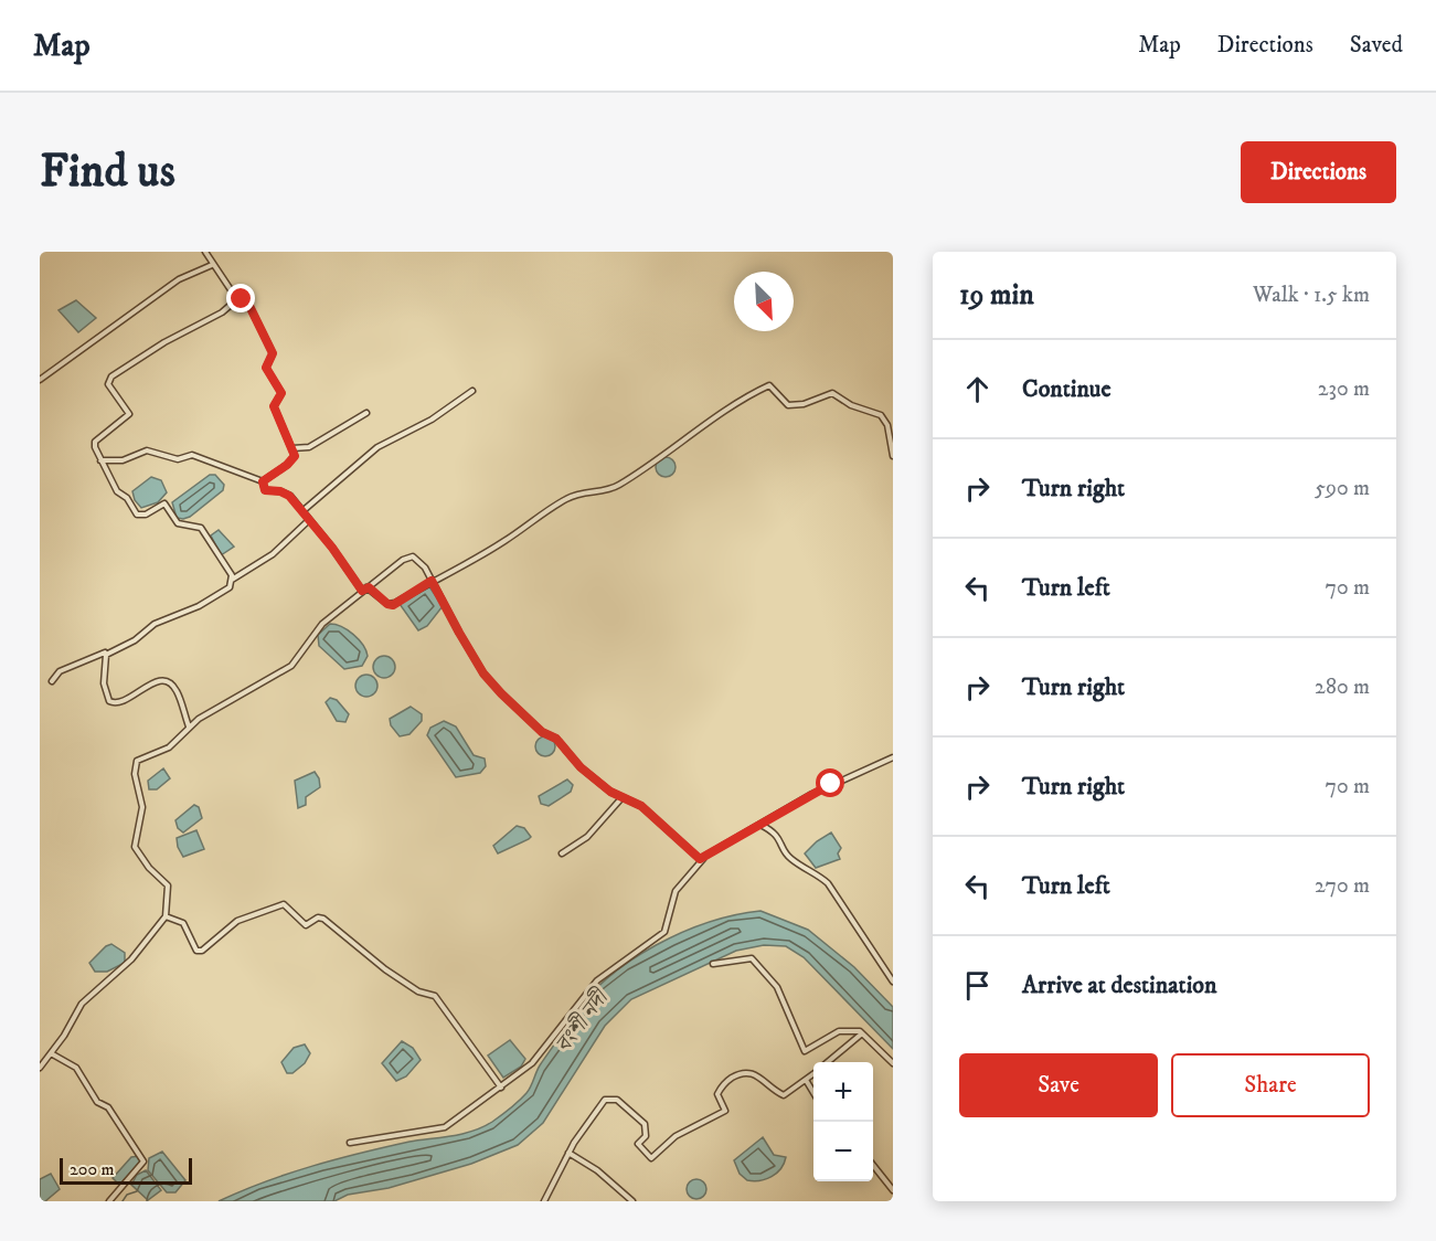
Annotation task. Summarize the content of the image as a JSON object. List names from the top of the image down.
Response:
{
  "water": ["বংশী নদী"],
  "scale_bar": "200 m",
  "north": "bottom right",
  "page": {
    "header": "Map",
    "nav": ["Map", "Directions", "Saved"],
    "buttons": [
      "Directions",
      ["Save", "Share"]
    ],
    "title": "Find us",
    "heading": ["19 min", "Walk · 1.5 km"],
    "list": [
      ["Continue", "230 m"],
      ["Turn right", "590 m"],
      ["Turn left", "70 m"],
      ["Turn right", "280 m"],
      ["Turn right", "70 m"],
      ["Turn left", "270 m"],
      "Arrive at destination"
    ],
    "map_buttons": ["+", "−"],
    "scale": "200 m"
  }
}
